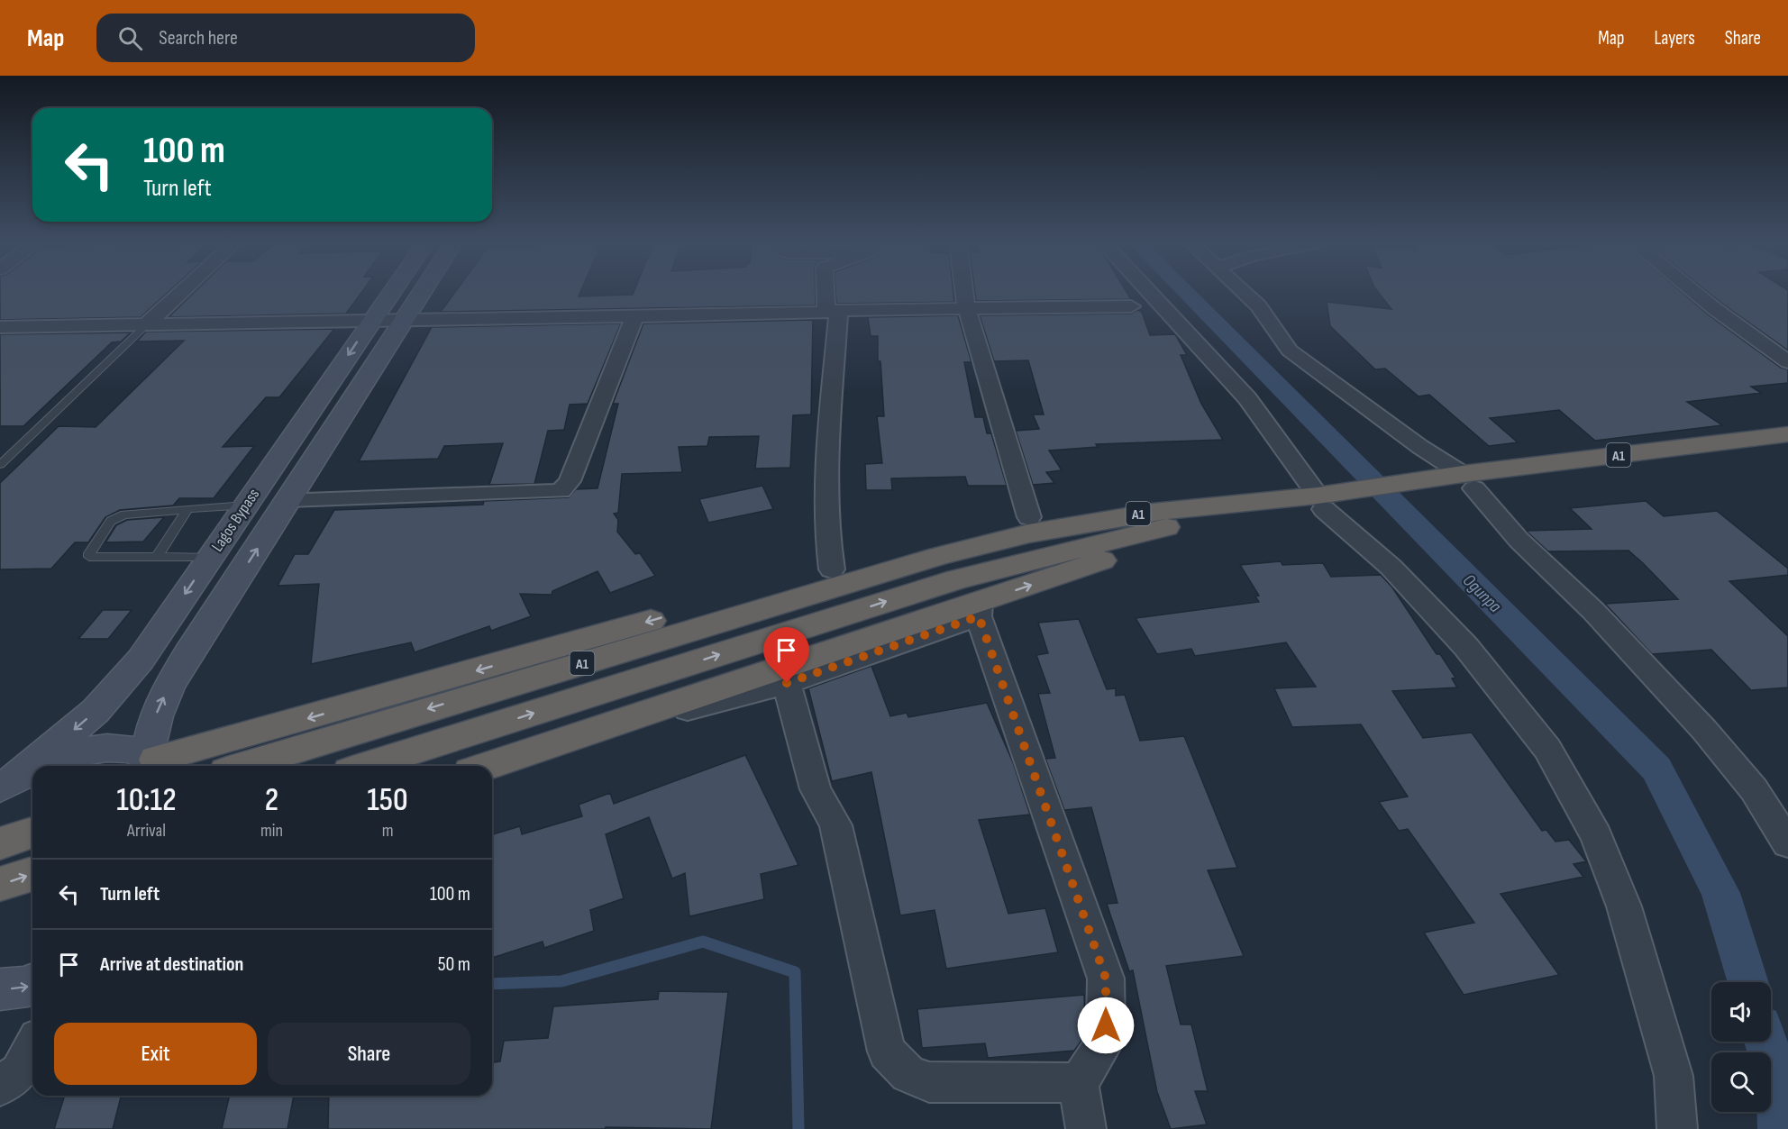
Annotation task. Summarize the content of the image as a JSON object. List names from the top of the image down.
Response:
{
  "streets": {
    "highway": ["A1"],
    "main road": ["Lagos Bypass"]
  },
  "water": ["Ogunpa"],
  "page": {
    "header": "Map",
    "search": "Search here",
    "nav": ["Map", "Layers", "Share"],
    "turn": ["100 m", "Turn left"],
    "eta": [
      "10:12",
      "Arrival",
      "2",
      "min",
      "150",
      "m"
    ],
    "list": [
      {
        "name": "Turn left",
        "value": "100 m"
      },
      {
        "name": "Arrive at destination",
        "value": "50 m"
      }
    ],
    "buttons": ["Exit", "Share"]
  }
}
